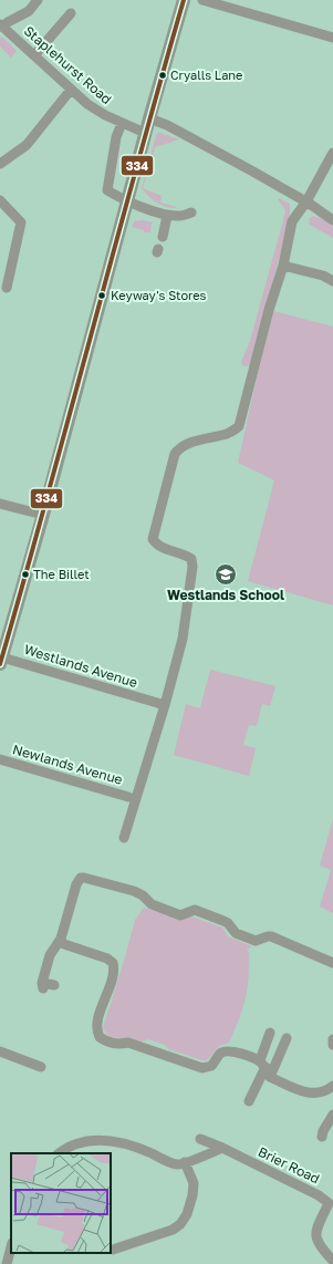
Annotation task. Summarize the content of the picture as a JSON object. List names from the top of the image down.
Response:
{
  "streets": {
    "street": [
      "Staplehurst Road",
      "Westlands Avenue",
      "Newlands Avenue",
      "Brier Road"
    ]
  },
  "places": {
    "other": ["Cryalls Lane", "Keyway's Stores", "The Billet"],
    "school or university": ["Westlands School"]
  },
  "lines": ["transit line 334"]
}
